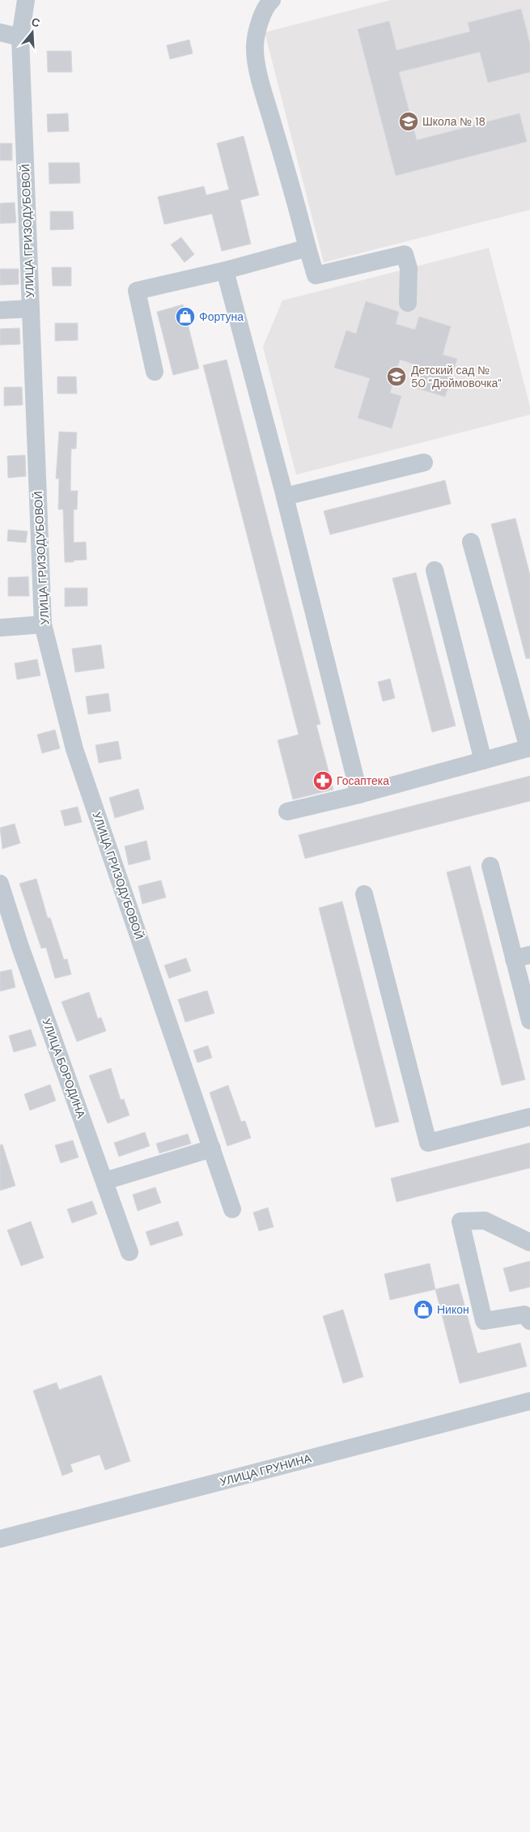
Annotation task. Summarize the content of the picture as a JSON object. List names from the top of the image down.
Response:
{
  "streets": {
    "street": ["УЛИЦА ГРИЗОДУБОВОЙ", "УЛИЦА БОРОДИНА", "УЛИЦА ГРУНИНА"]
  },
  "places": {
    "school or university": ["Школа № 18", "Детский сад № 50 \"Дюймовочка\""],
    "shop": ["Фортуна", "Никон"],
    "pharmacy": ["Госаптека"]
  },
  "north": "top"
}
